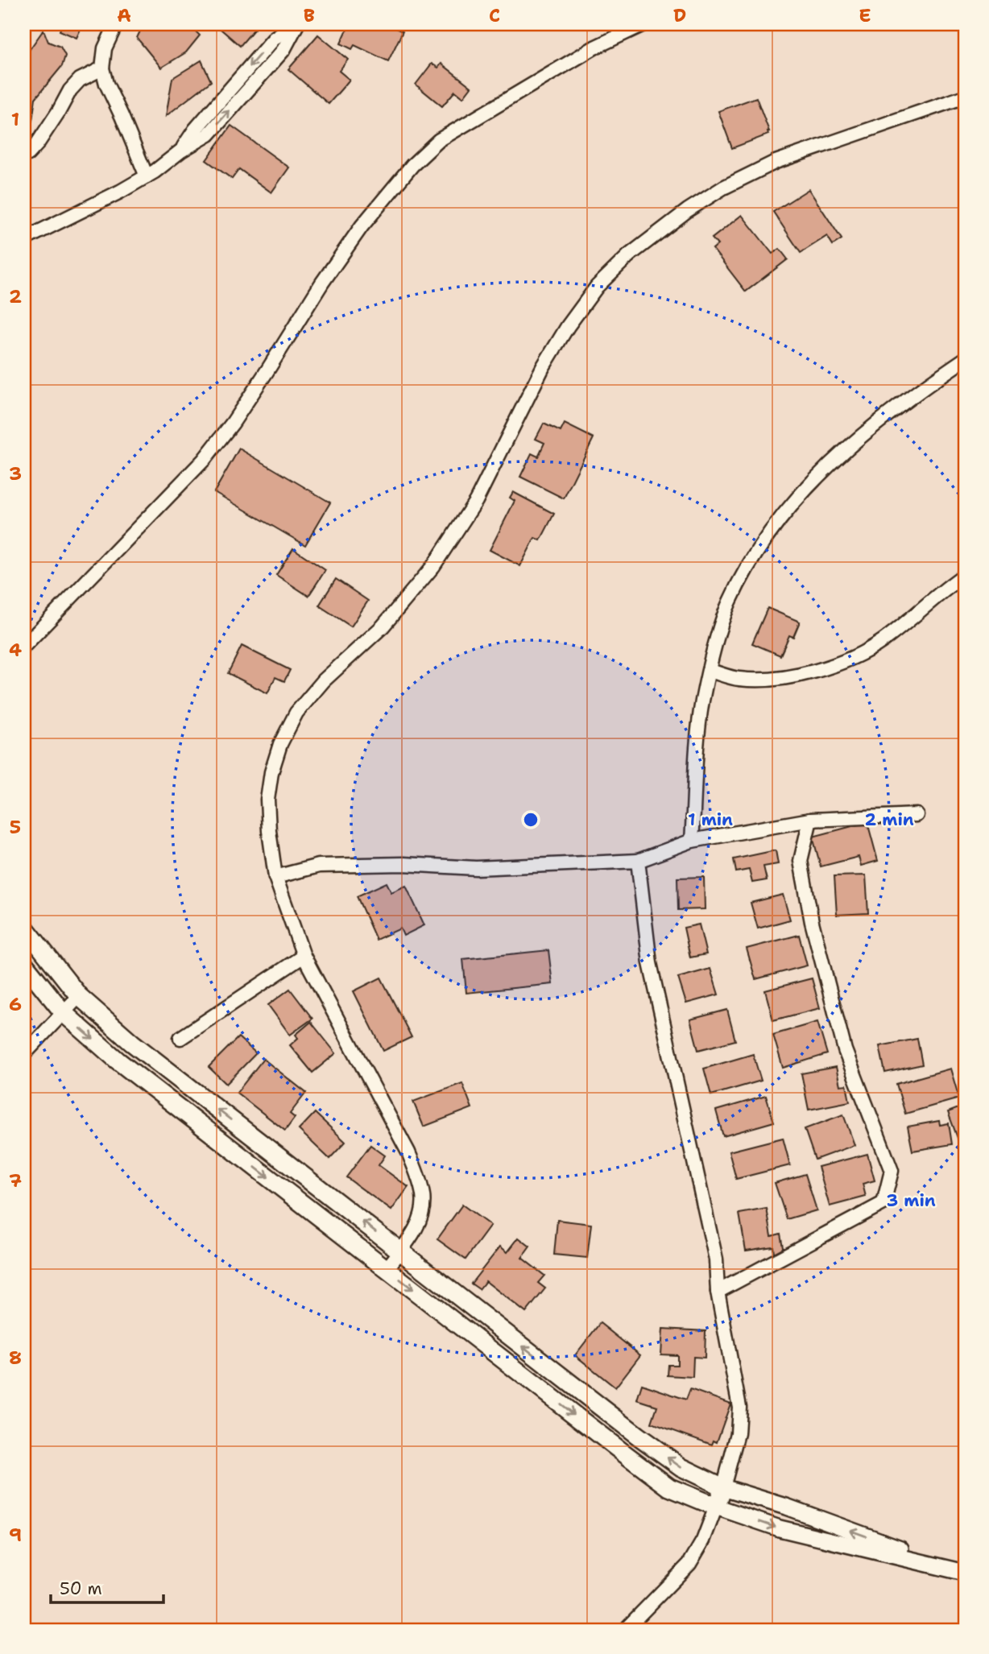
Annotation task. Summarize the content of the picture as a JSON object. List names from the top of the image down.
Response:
{
  "scale_bar": "50 m",
  "grid": {
    "columns": [
      "A",
      "B",
      "C",
      "D",
      "E"
    ],
    "rows": [
      "1",
      "2",
      "3",
      "4",
      "5",
      "6",
      "7",
      "8",
      "9"
    ]
  },
  "rings": ["1 min", "2 min", "3 min"]
}
